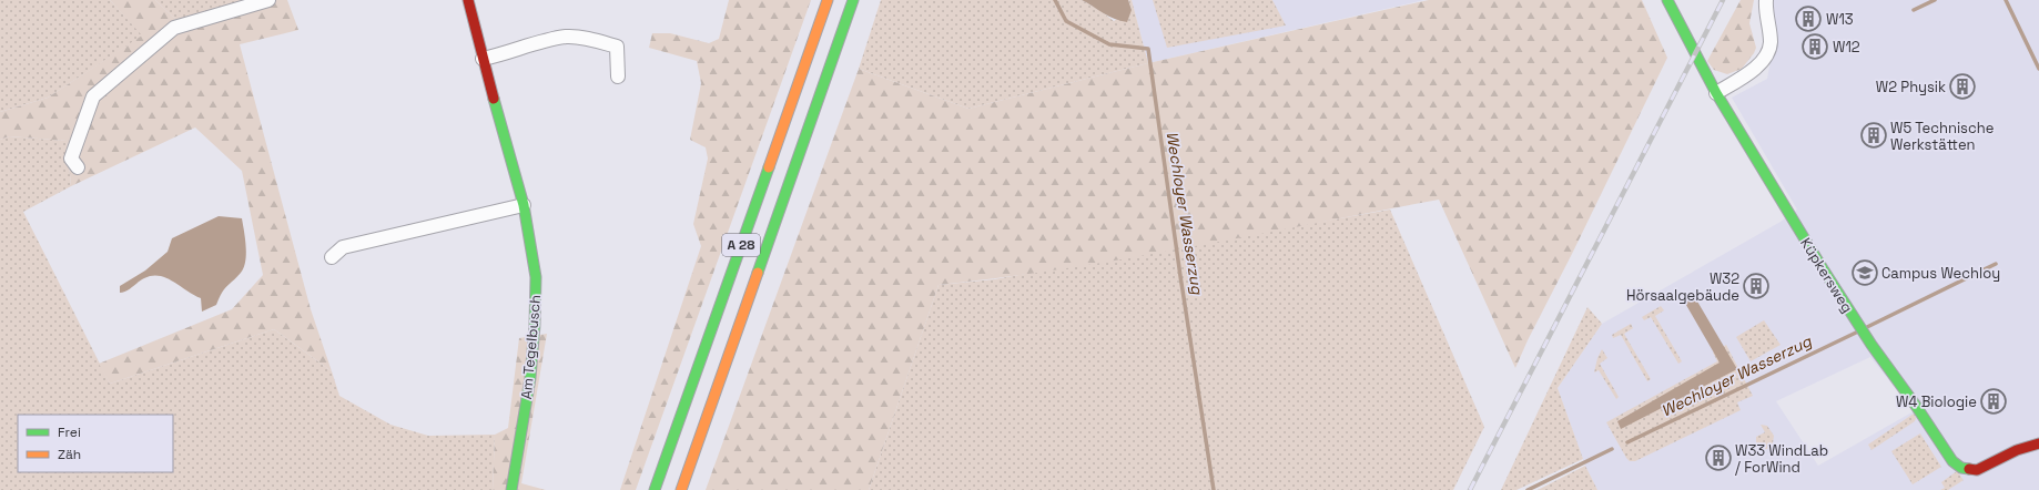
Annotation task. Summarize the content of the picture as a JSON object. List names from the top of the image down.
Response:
{
  "streets": {
    "main road": ["A 28", "Küpkersweg", "Am Tegelbusch"]
  },
  "water": ["Wechloyer Wasserzug"],
  "places": {
    "building": [
      "W13",
      "W12",
      "W2 Physik",
      "W5 Technische Werkstätten",
      "W32 Hörsaalgebäude",
      "W4 Biologie",
      "W33 WindLab / ForWind"
    ],
    "school or university": ["Campus Wechloy"]
  },
  "legend": ["Frei", "Zäh"]
}
